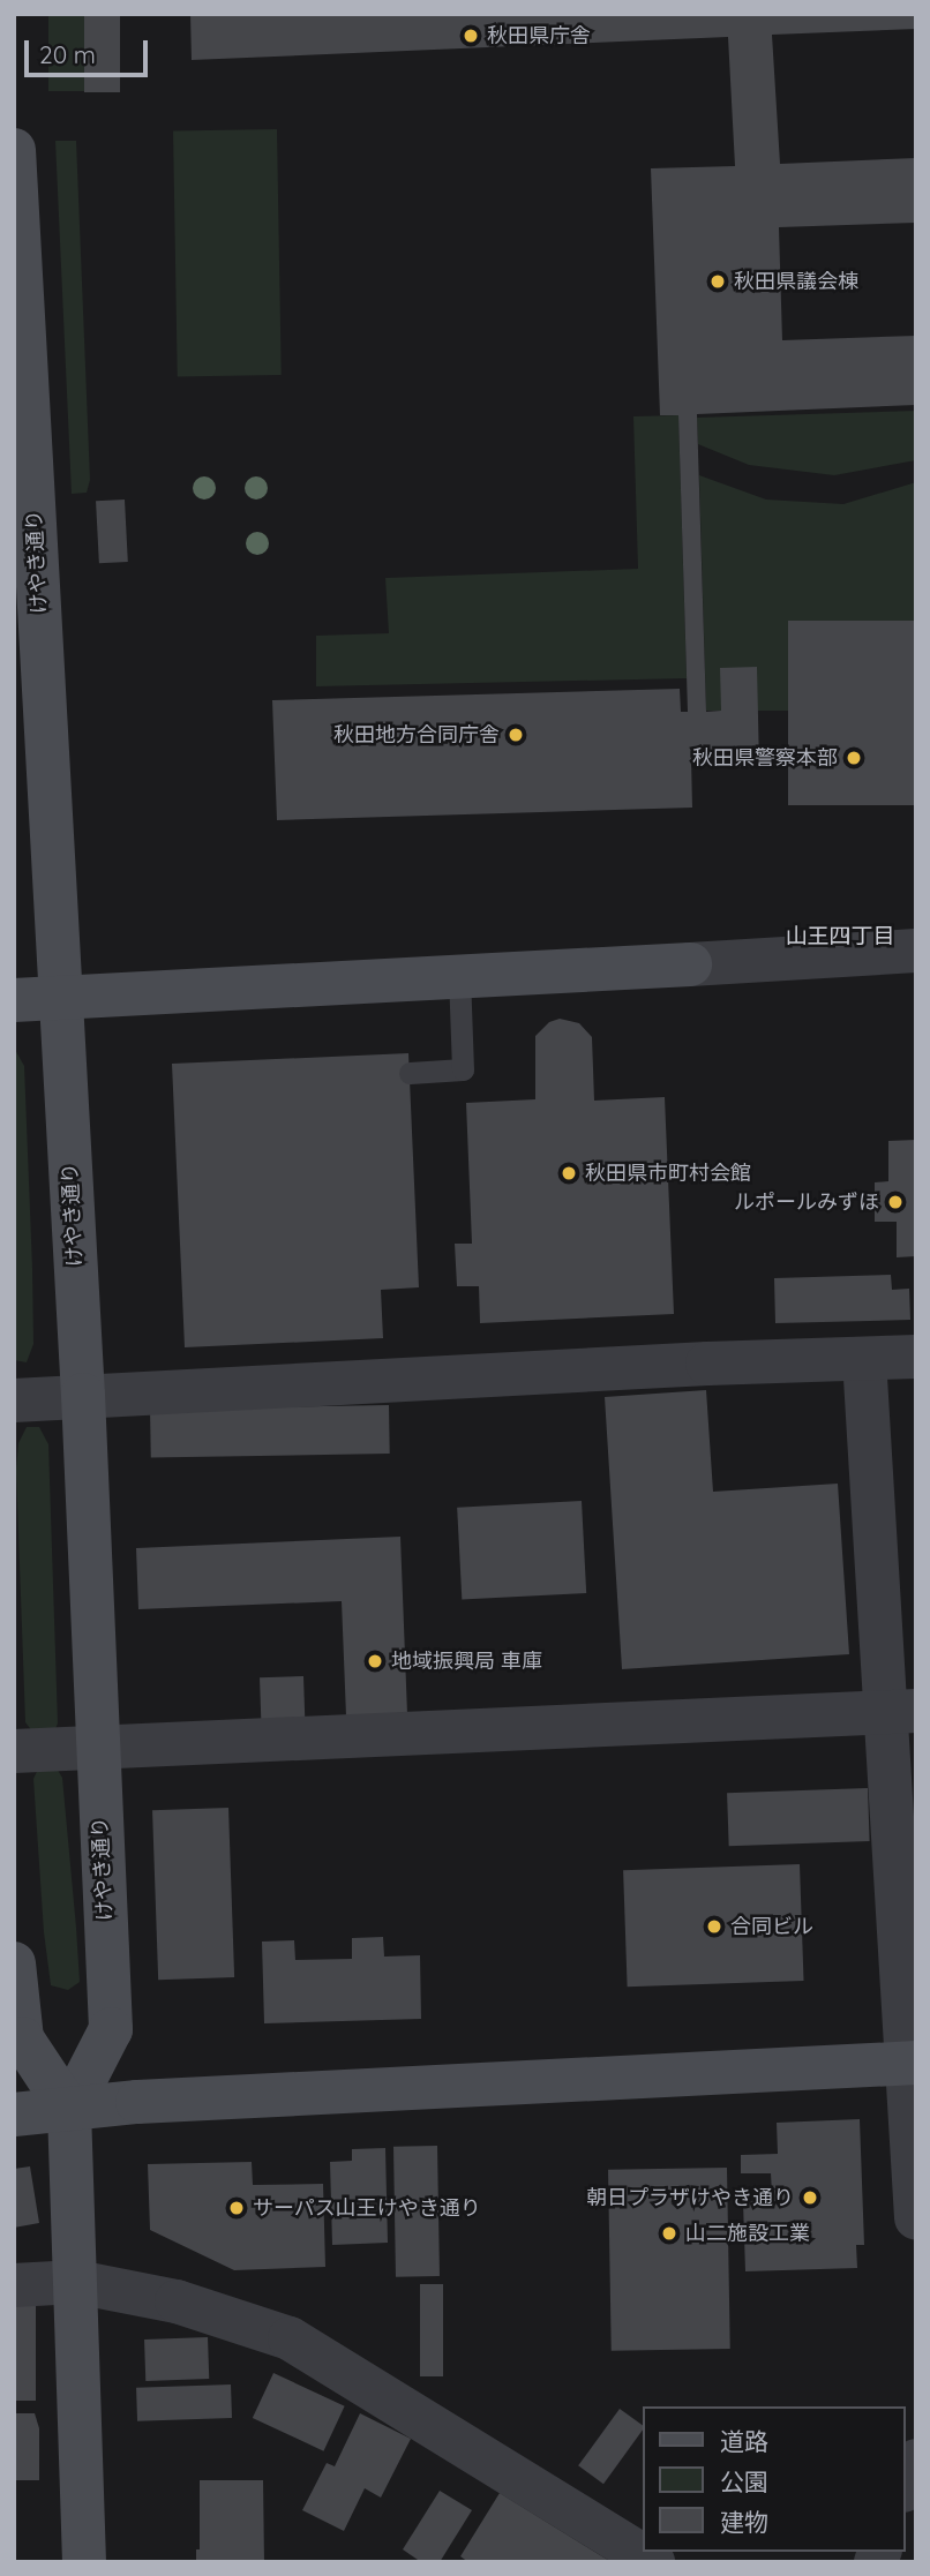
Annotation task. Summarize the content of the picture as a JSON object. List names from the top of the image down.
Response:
{
  "streets": {
    "street": ["けやき通り"]
  },
  "districts": ["山王四丁目"],
  "places": [
    "秋田県庁舎",
    "秋田県議会棟",
    "秋田地方合同庁舎",
    "秋田県警察本部",
    "秋田県市町村会館",
    "ルポールみずほ",
    "地域振興局 車庫",
    "合同ビル",
    "朝日プラザけやき通り",
    "サーパス山王けやき通り",
    "山二施設工業"
  ],
  "legend": ["道路", "公園", "建物"],
  "scale_bar": "20 m"
}
